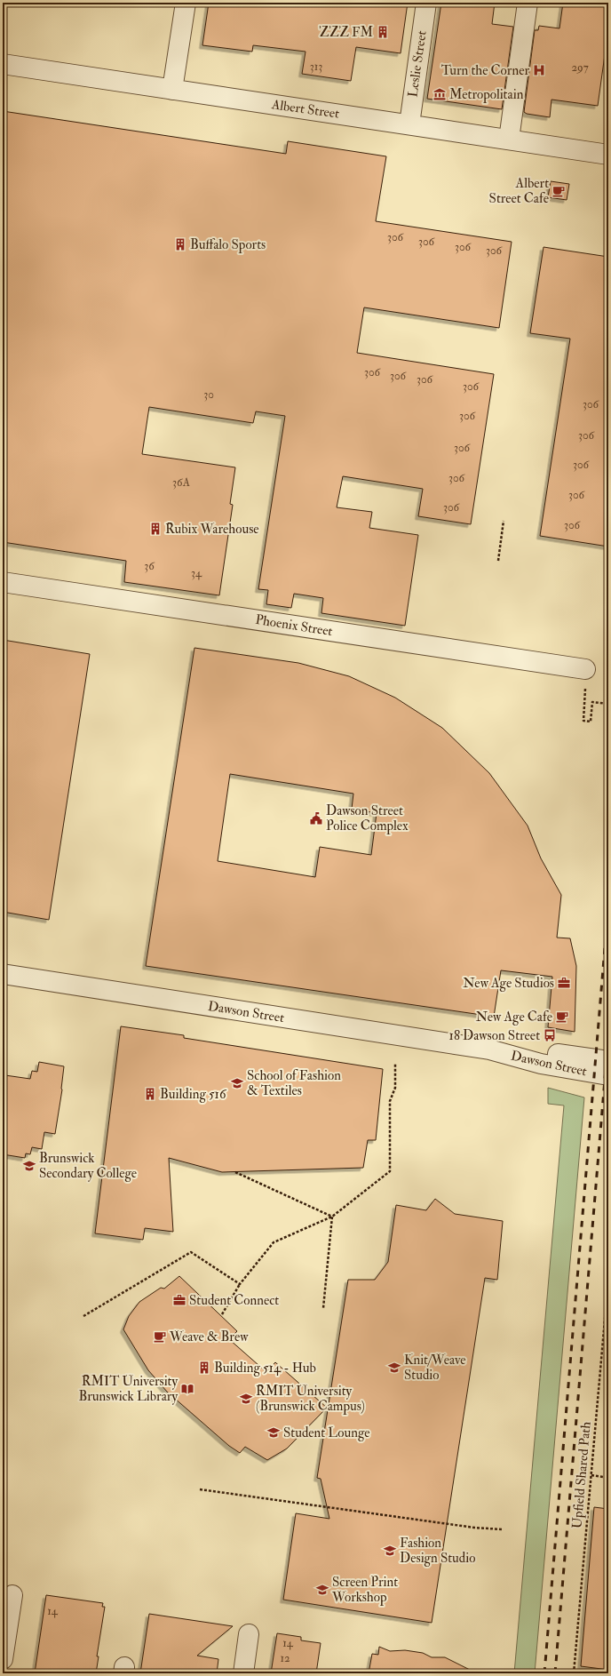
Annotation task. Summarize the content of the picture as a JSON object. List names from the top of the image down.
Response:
{
  "streets": {
    "street": [
      "Leslie Street",
      "Albert Street",
      "Phoenix Street",
      "Dawson Street"
    ],
    "path": ["Upfield Shared Path"]
  },
  "crossings": [
    ["Leslie Street", "Albert Street"]
  ],
  "places": {
    "building": [
      "ZZZ FM",
      "Buffalo Sports",
      "Rubix Warehouse",
      "Building 516",
      "Building 514 - Hub"
    ],
    "hospital": ["Turn the Corner"],
    "museum": ["Metropolitain"],
    "cafe": ["Albert Street Cafe", "New Age Cafe", "Weave & Brew"],
    "public building": ["Dawson Street Police Complex"],
    "office": ["New Age Studios", "Student Connect"],
    "bus stop": ["18 Dawson Street"],
    "school or university": [
      "School of Fashion & Textiles",
      "Brunswick Secondary College",
      "Knit/Weave Studio",
      "RMIT University (Brunswick Campus)",
      "Student Lounge",
      "Fashion Design Studio",
      "Screen Print Workshop"
    ],
    "library": ["RMIT University Brunswick Library"]
  },
  "house_numbers": [
    "313",
    "297",
    "306",
    "306",
    "306",
    "306",
    "306",
    "306",
    "306",
    "306",
    "30",
    "306",
    "306",
    "306",
    "306",
    "306",
    "306",
    "36A",
    "306",
    "306",
    "306",
    "36",
    "34",
    "14",
    "14",
    "12"
  ]
}
